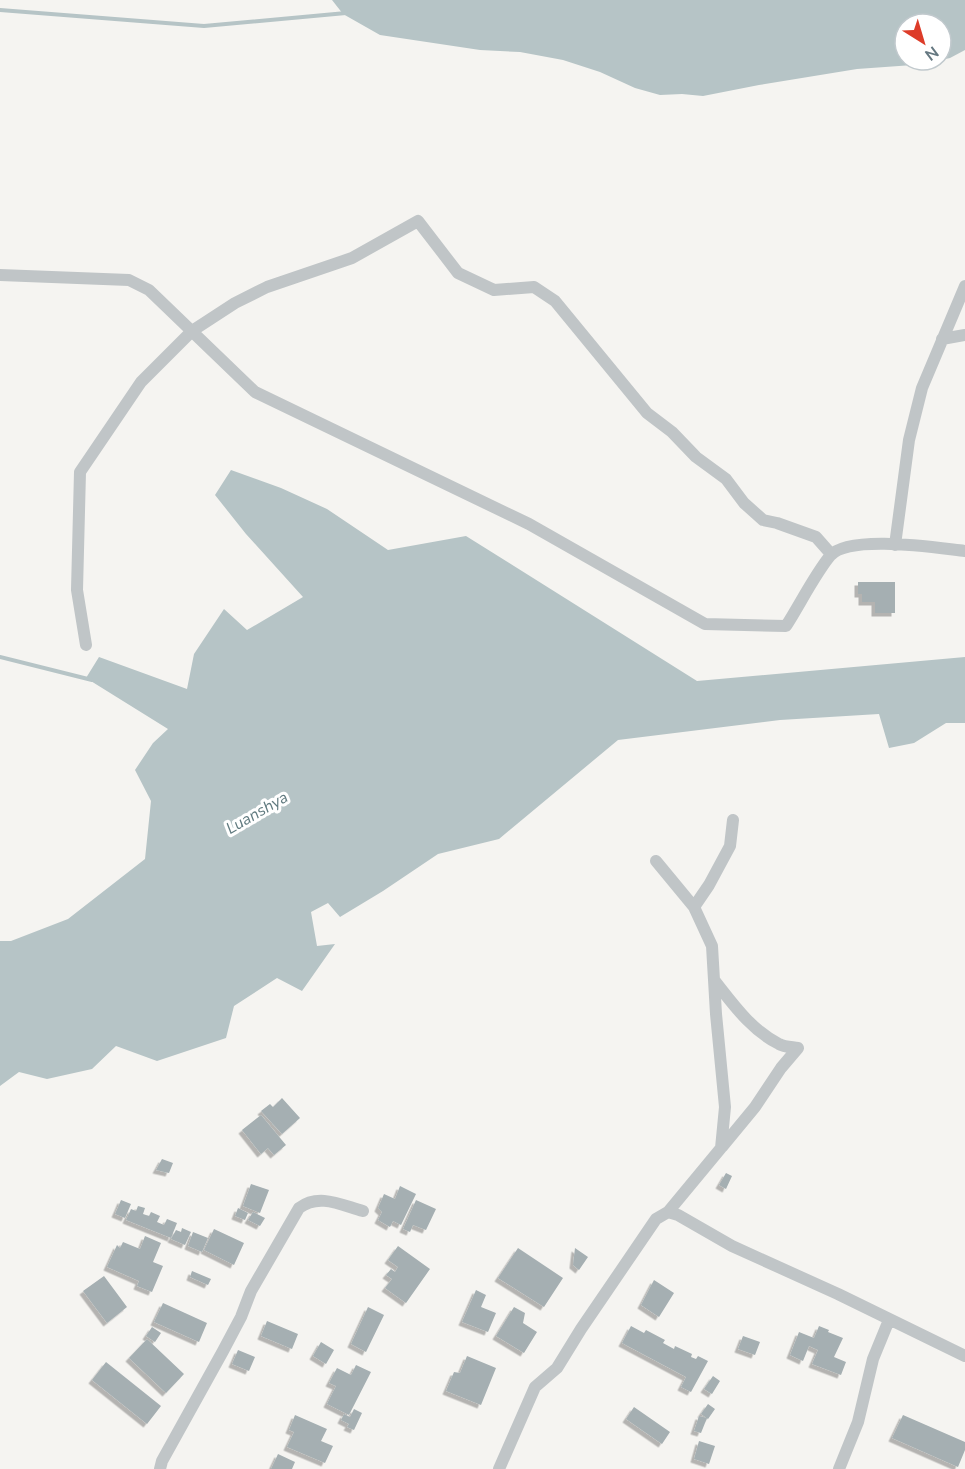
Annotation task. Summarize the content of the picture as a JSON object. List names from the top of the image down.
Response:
{
  "water": ["Luanshya"],
  "north": "bottom right"
}
